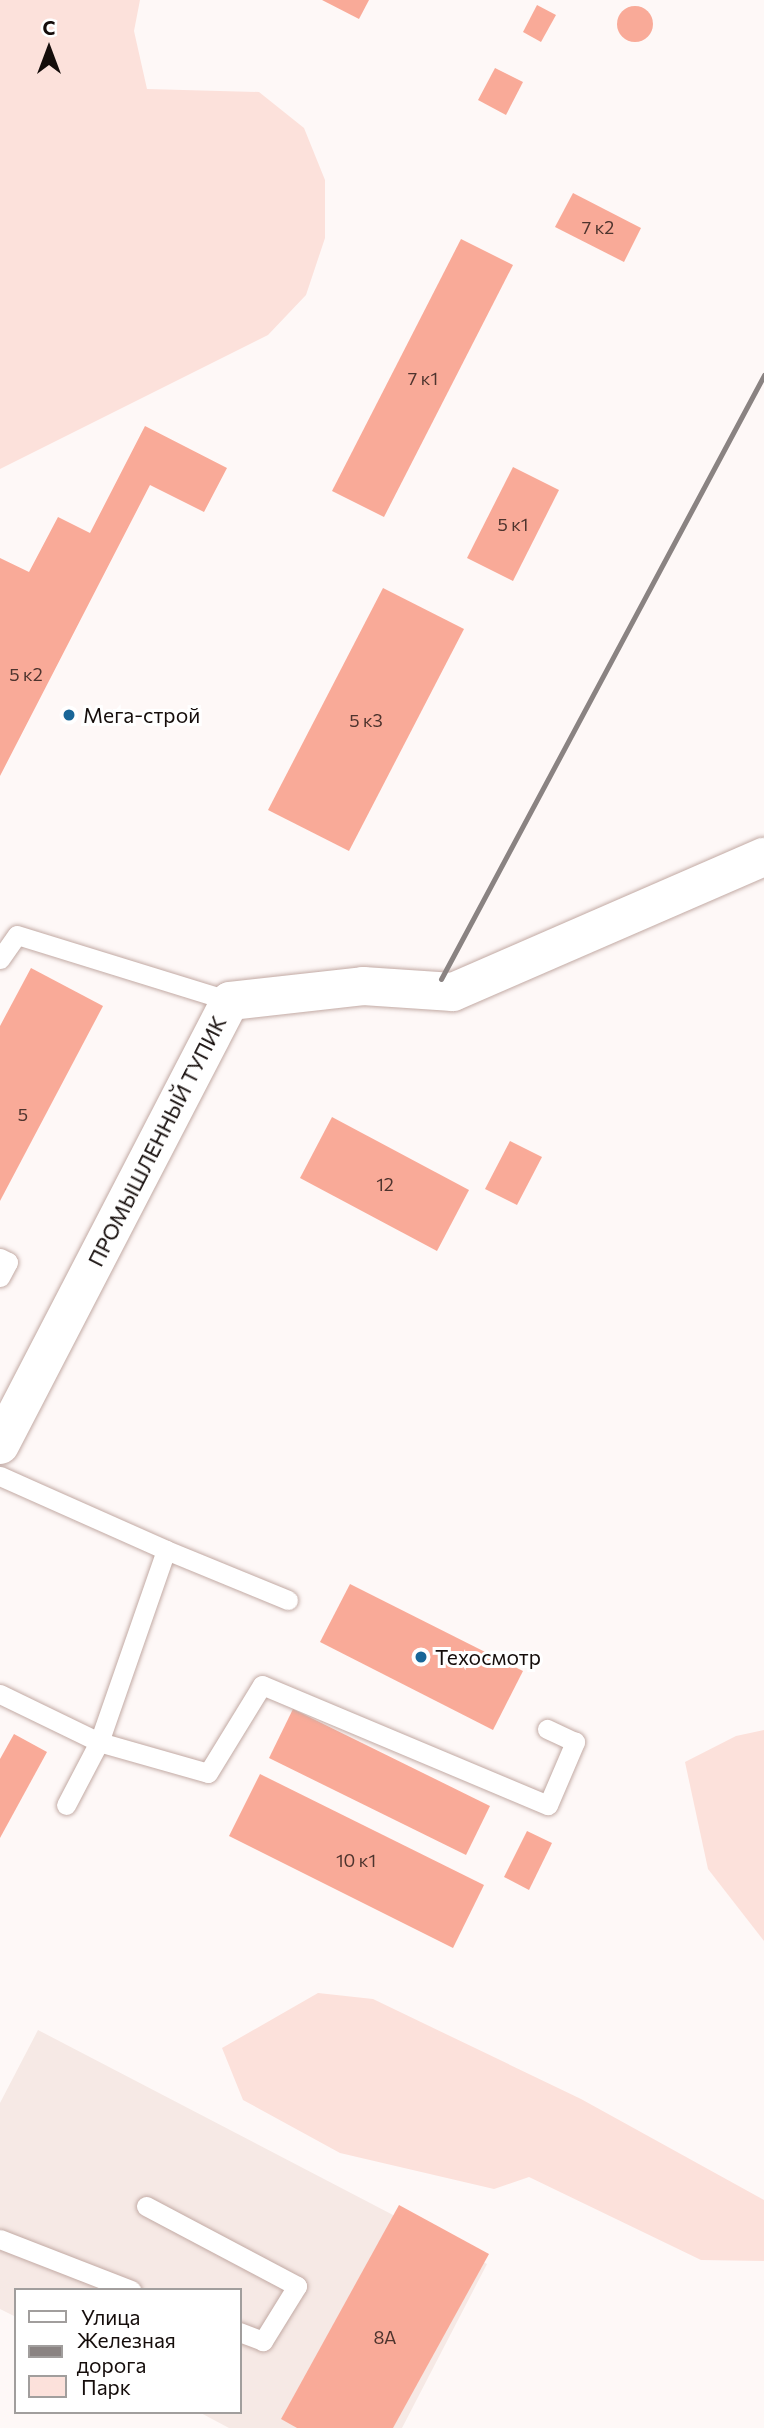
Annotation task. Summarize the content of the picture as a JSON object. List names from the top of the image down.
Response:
{
  "streets": {
    "street": ["ПРОМЫШЛЕННЫЙ ТУПИК"]
  },
  "places": ["Мега-строй", "Техосмотр"],
  "house_numbers": [
    "7 к2",
    "7 к1",
    "5 к1",
    "5 к2",
    "5 к3",
    "5",
    "12",
    "10 к1",
    "8А"
  ],
  "legend": ["Улица", "Железная дорога", "Парк"],
  "north": "top"
}
